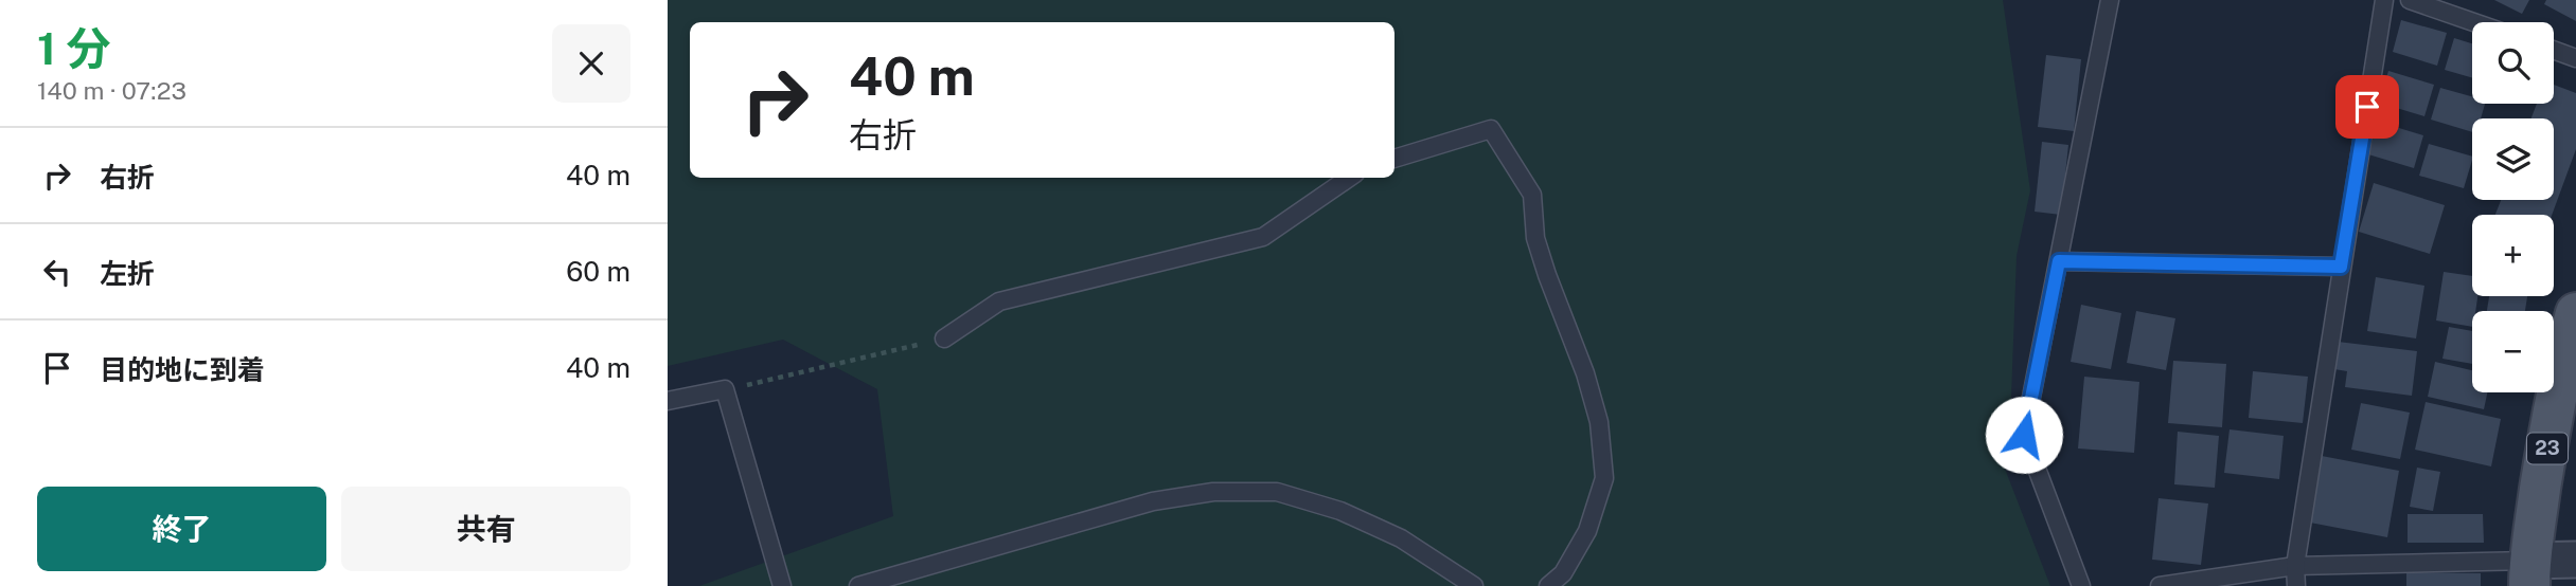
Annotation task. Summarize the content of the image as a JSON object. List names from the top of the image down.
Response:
{
  "streets": {
    "main road": ["23"]
  },
  "page": {
    "heading": ["1 分", "140 m · 07:23"],
    "map_buttons": ["+", "−"],
    "turn": ["40 m", "右折"],
    "list": [
      {
        "name": "右折",
        "value": "40 m"
      },
      {
        "name": "左折",
        "value": "60 m"
      },
      {
        "name": "目的地に到着",
        "value": "40 m"
      }
    ],
    "buttons": ["終了", "共有"]
  }
}
